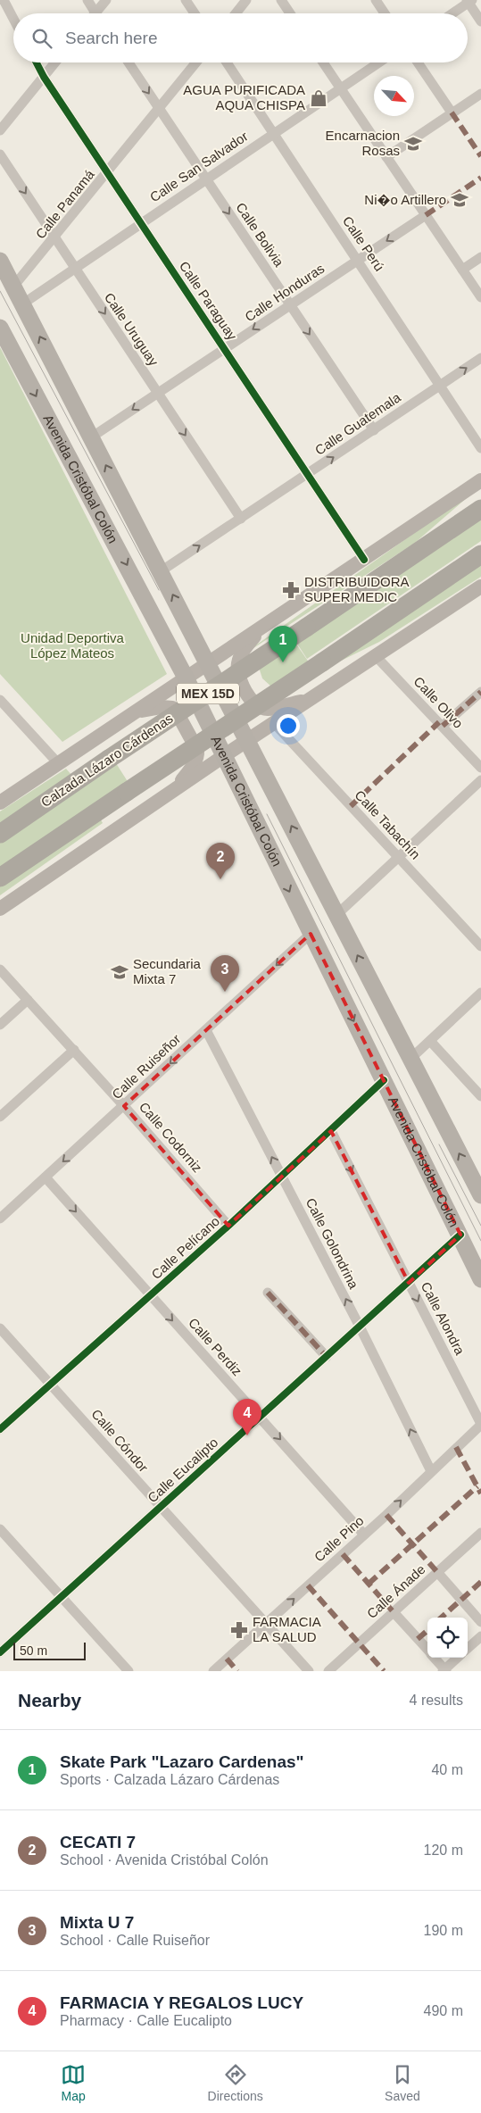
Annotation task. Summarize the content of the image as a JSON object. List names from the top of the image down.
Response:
{
  "streets": {
    "highway": ["MEX 15D", "Calzada Lázaro Cárdenas"],
    "main road": ["Avenida Cristóbal Colón"],
    "street": [
      "Calle San Salvador",
      "Calle Panamá",
      "Calle Bolivia",
      "Calle Perú",
      "Calle Honduras",
      "Calle Paraguay",
      "Calle Uruguay",
      "Calle Guatemala",
      "Calle Olivo",
      "Calle Tabachín",
      "Calle Ruiseñor",
      "Calle Codorniz",
      "Calle Golondrina",
      "Calle Pelícano",
      "Calle Alondra",
      "Calle Perdiz",
      "Calle Cóndor",
      "Calle Eucalipto",
      "Calle Pino",
      "Calle Ánade"
    ]
  },
  "crossings": [
    ["Calle San Salvador", "Calle Bolivia"],
    ["Calle San Salvador", "Calle Perú"],
    ["Calle San Salvador", "Calle Paraguay"],
    ["Calle San Salvador", "Calle Uruguay"],
    ["Calle San Salvador", "Avenida Cristóbal Colón"],
    ["Calle Panamá", "Calle Bolivia"],
    ["Calle Panamá", "Calle Paraguay"],
    ["Calle Panamá", "Calle Uruguay"],
    ["Calle Panamá", "Avenida Cristóbal Colón"],
    ["Calle Bolivia", "Calle Honduras"],
    ["Calle Bolivia", "Calle Guatemala"],
    ["Calle Perú", "Calle Honduras"],
    ["Calle Perú", "Calle Guatemala"],
    ["Calle Honduras", "Calle Paraguay"],
    ["Calle Honduras", "Calle Uruguay"],
    ["Calle Honduras", "Avenida Cristóbal Colón"],
    ["Calle Paraguay", "Calle Guatemala"],
    ["Calle Paraguay", "Calzada Lázaro Cárdenas"],
    ["Calle Uruguay", "Calle Guatemala"],
    ["Calle Guatemala", "Avenida Cristóbal Colón"],
    ["Avenida Cristóbal Colón", "Calzada Lázaro Cárdenas"],
    ["Avenida Cristóbal Colón", "Calle Ruiseñor"],
    ["Avenida Cristóbal Colón", "Calle Pelícano"],
    ["Avenida Cristóbal Colón", "Calle Eucalipto"],
    ["Calle Ruiseñor", "Calle Codorniz"],
    ["Calle Ruiseñor", "Calle Golondrina"],
    ["Calle Ruiseñor", "Calle Perdiz"],
    ["Calle Codorniz", "Calle Pelícano"],
    ["Calle Golondrina", "Calle Pelícano"],
    ["Calle Golondrina", "Calle Eucalipto"],
    ["Calle Golondrina", "Calle Pino"],
    ["Calle Pelícano", "Calle Alondra"],
    ["Calle Pelícano", "Calle Perdiz"],
    ["Calle Pelícano", "Calle Cóndor"],
    ["Calle Alondra", "Calle Eucalipto"],
    ["Calle Alondra", "Calle Pino"],
    ["Calle Perdiz", "Calle Eucalipto"],
    ["Calle Perdiz", "Calle Pino"],
    ["Calle Cóndor", "Calle Eucalipto"],
    ["Calle Cóndor", "Calle Pino"]
  ],
  "one_way": [
    "Calle Bolivia",
    "Calle Honduras",
    "Calle Uruguay",
    "Calle Guatemala",
    "Calle Ruiseñor",
    "Calle Golondrina",
    "Calle Alondra",
    "Calle Perdiz",
    "Calle Pino"
  ],
  "parks": ["Unidad Deportiva López Mateos"],
  "places": {
    "shop": ["AGUA PURIFICADA AQUA CHISPA"],
    "school or university": ["Encarnacion Rosas", "Ni�o Artillero", "Secundaria Mixta 7"],
    "pharmacy": ["DISTRIBUIDORA SUPER MEDIC", "FARMACIA LA SALUD"]
  },
  "scale_bar": "50 m",
  "north": "bottom right",
  "page": {
    "search": "Search here",
    "pins": [
      "1",
      "2",
      "3",
      "4"
    ],
    "scale": "50 m",
    "heading": ["Nearby", "4 results"],
    "list": [
      {
        "mark": "1",
        "name": "Skate Park \"Lazaro Cardenas\"",
        "note": "Sports · Calzada Lázaro Cárdenas",
        "value": "40 m"
      },
      {
        "mark": "2",
        "name": "CECATI 7",
        "note": "School · Avenida Cristóbal Colón",
        "value": "120 m"
      },
      {
        "mark": "3",
        "name": "Mixta U 7",
        "note": "School · Calle Ruiseñor",
        "value": "190 m"
      },
      {
        "mark": "4",
        "name": "FARMACIA Y REGALOS LUCY",
        "note": "Pharmacy · Calle Eucalipto",
        "value": "490 m"
      }
    ],
    "nav": ["Map", "Directions", "Saved"]
  }
}
